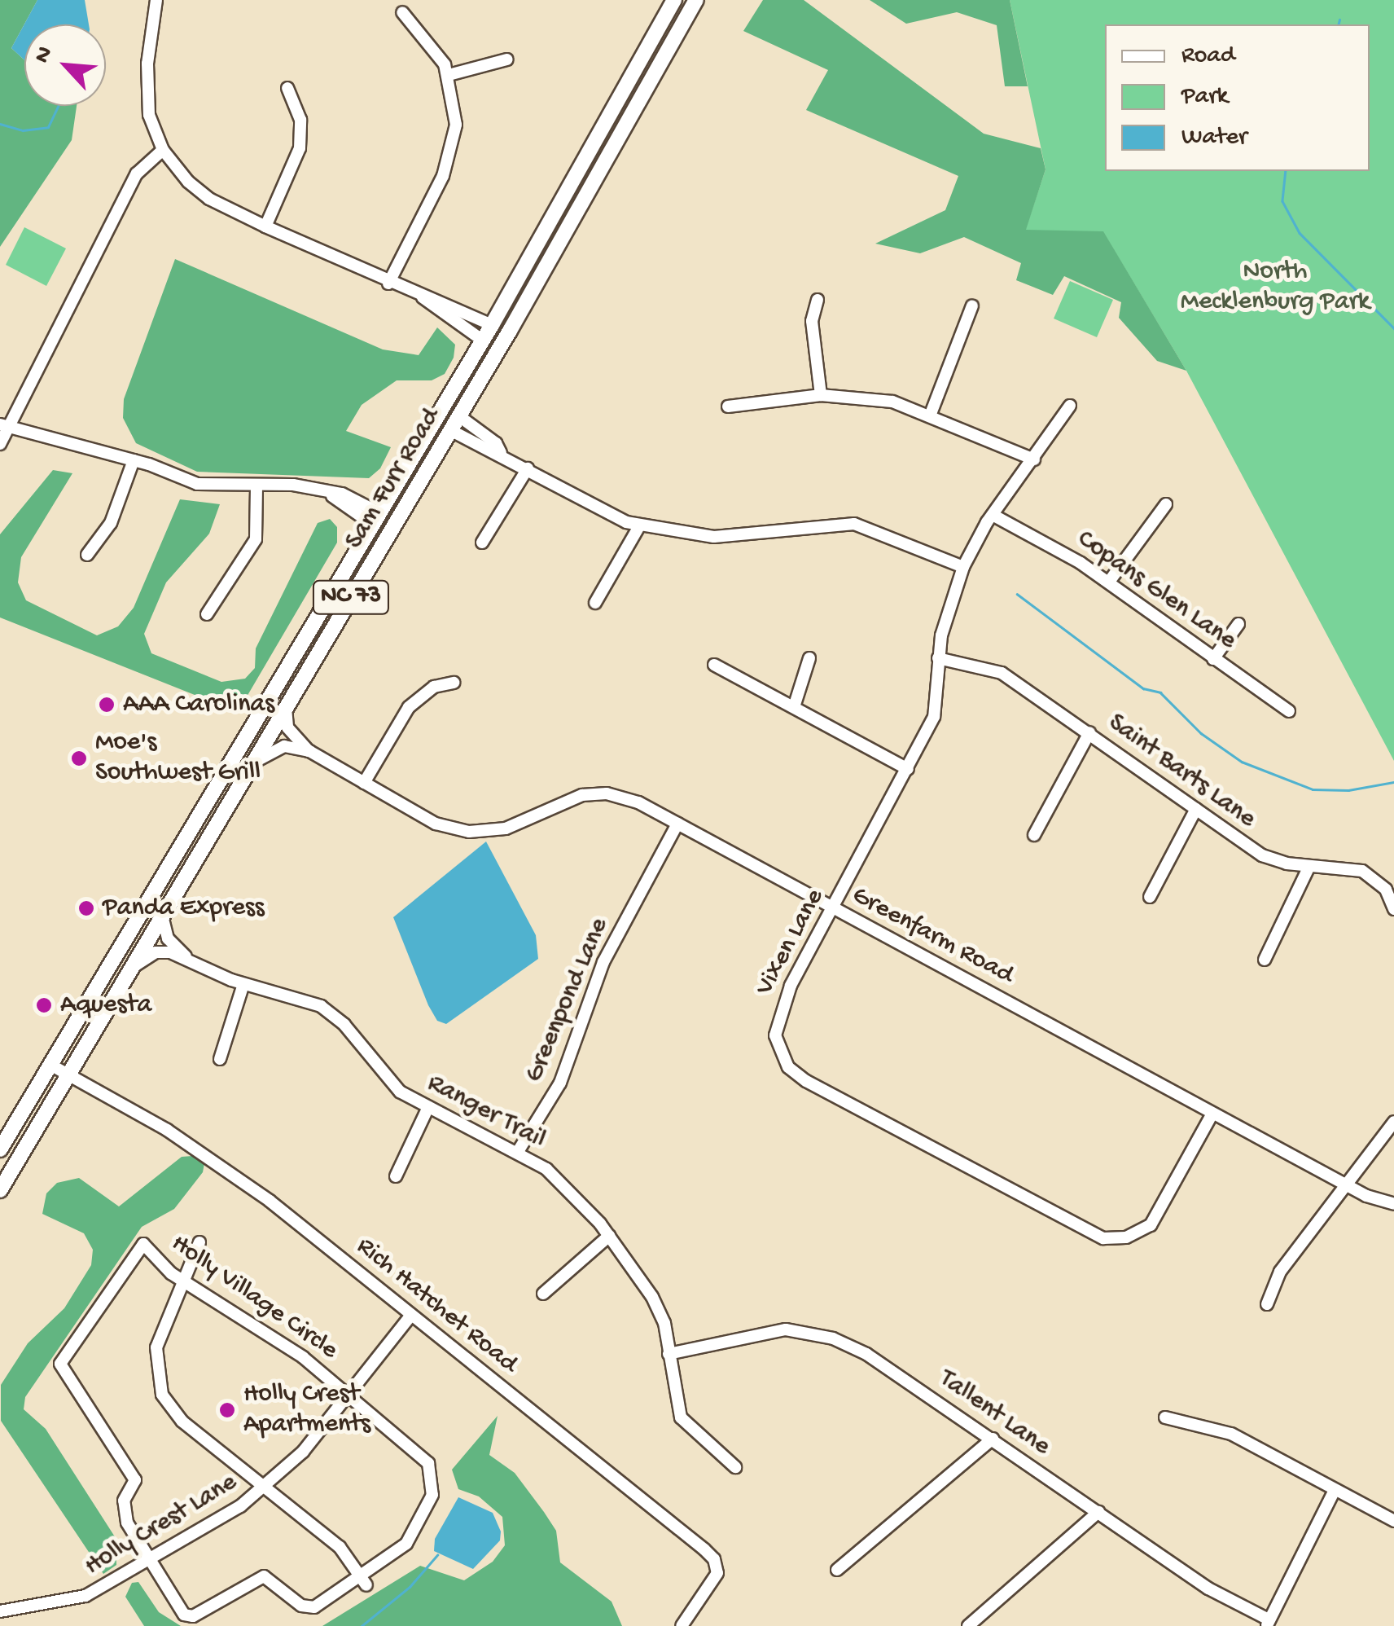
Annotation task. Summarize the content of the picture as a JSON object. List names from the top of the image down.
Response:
{
  "streets": {
    "main road": ["Sam Furr Road", "NC 73"],
    "street": [
      "Copans Glen Lane",
      "Saint Barts Lane",
      "Greenfarm Road",
      "Vixen Lane",
      "Greenpond Lane",
      "Ranger Trail",
      "Holly Village Circle",
      "Rich Hatchet Road",
      "Tallent Lane",
      "Holly Crest Lane"
    ]
  },
  "crossings": [
    ["Sam Furr Road", "Greenfarm Road"],
    ["Sam Furr Road", "Ranger Trail"],
    ["Sam Furr Road", "Rich Hatchet Road"],
    ["Copans Glen Lane", "Vixen Lane"],
    ["Saint Barts Lane", "Vixen Lane"],
    ["Greenfarm Road", "Vixen Lane"],
    ["Greenfarm Road", "Greenpond Lane"],
    ["Greenpond Lane", "Ranger Trail"],
    ["Ranger Trail", "Tallent Lane"],
    ["Holly Village Circle", "Holly Crest Lane"],
    ["Rich Hatchet Road", "Holly Crest Lane"]
  ],
  "parks": ["North Mecklenburg Park"],
  "places": [
    "AAA Carolinas",
    "Moe's Southwest Grill",
    "Panda Express",
    "Aquesta",
    "Holly Crest Apartments"
  ],
  "legend": ["Road", "Park", "Water"],
  "north": "top left"
}
